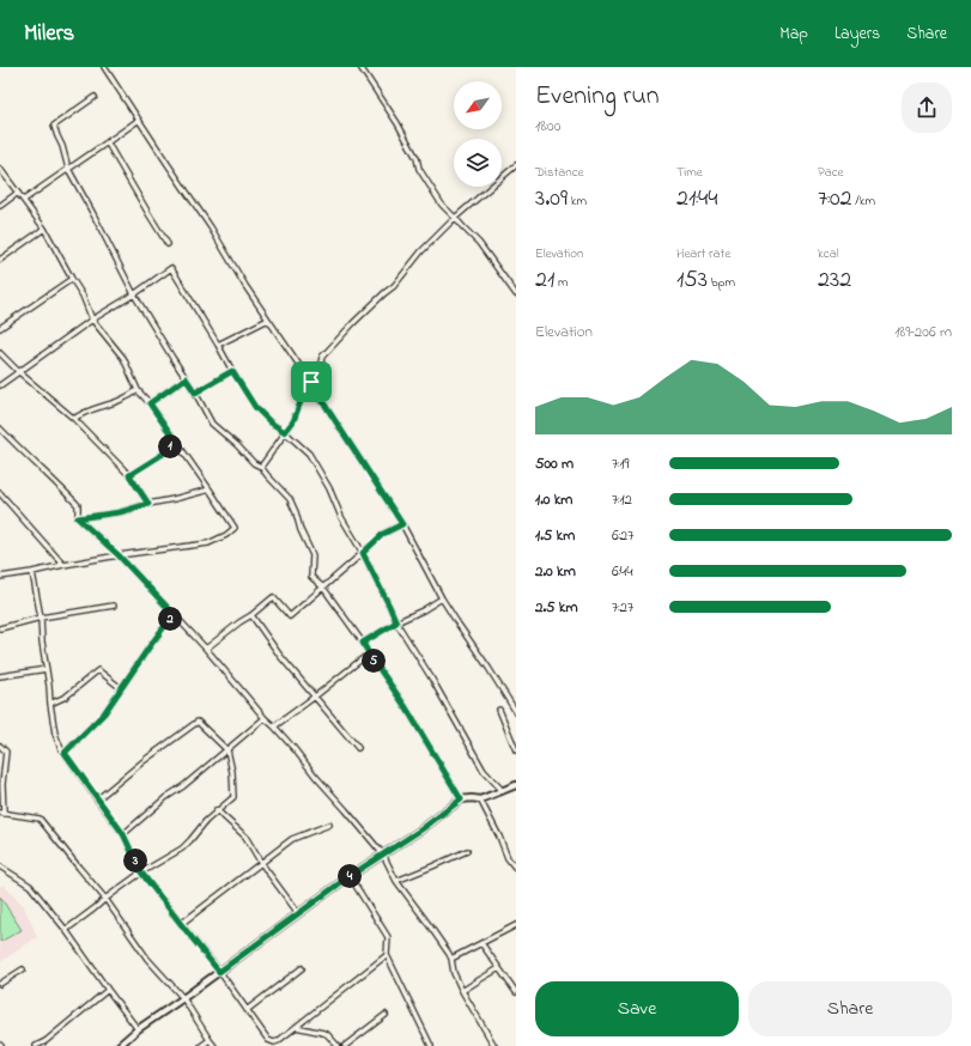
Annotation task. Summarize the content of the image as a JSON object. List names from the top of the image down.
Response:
{
  "north": "bottom left",
  "page": {
    "header": "Milers",
    "nav": ["Map", "Layers", "Share"],
    "heading": ["Evening run", "18:00"],
    "stats": [
      ["Distance", "3.09 km"],
      ["Time", "21:44"],
      ["Pace", "7:02 /km"],
      ["Elevation", "21 m"],
      ["Heart rate", "153 bpm"],
      ["kcal", "232"]
    ],
    "chart": ["Elevation", "189–206 m"],
    "pins": [
      "1",
      "2",
      "5",
      "3",
      "4"
    ],
    "list": [
      {
        "name": "500 m",
        "note": "7:19"
      },
      {
        "name": "1.0 km",
        "note": "7:12"
      },
      {
        "name": "1.5 km",
        "note": "6:27"
      },
      {
        "name": "2.0 km",
        "note": "6:44"
      },
      {
        "name": "2.5 km",
        "note": "7:27"
      }
    ],
    "buttons": ["Save", "Share"]
  }
}
